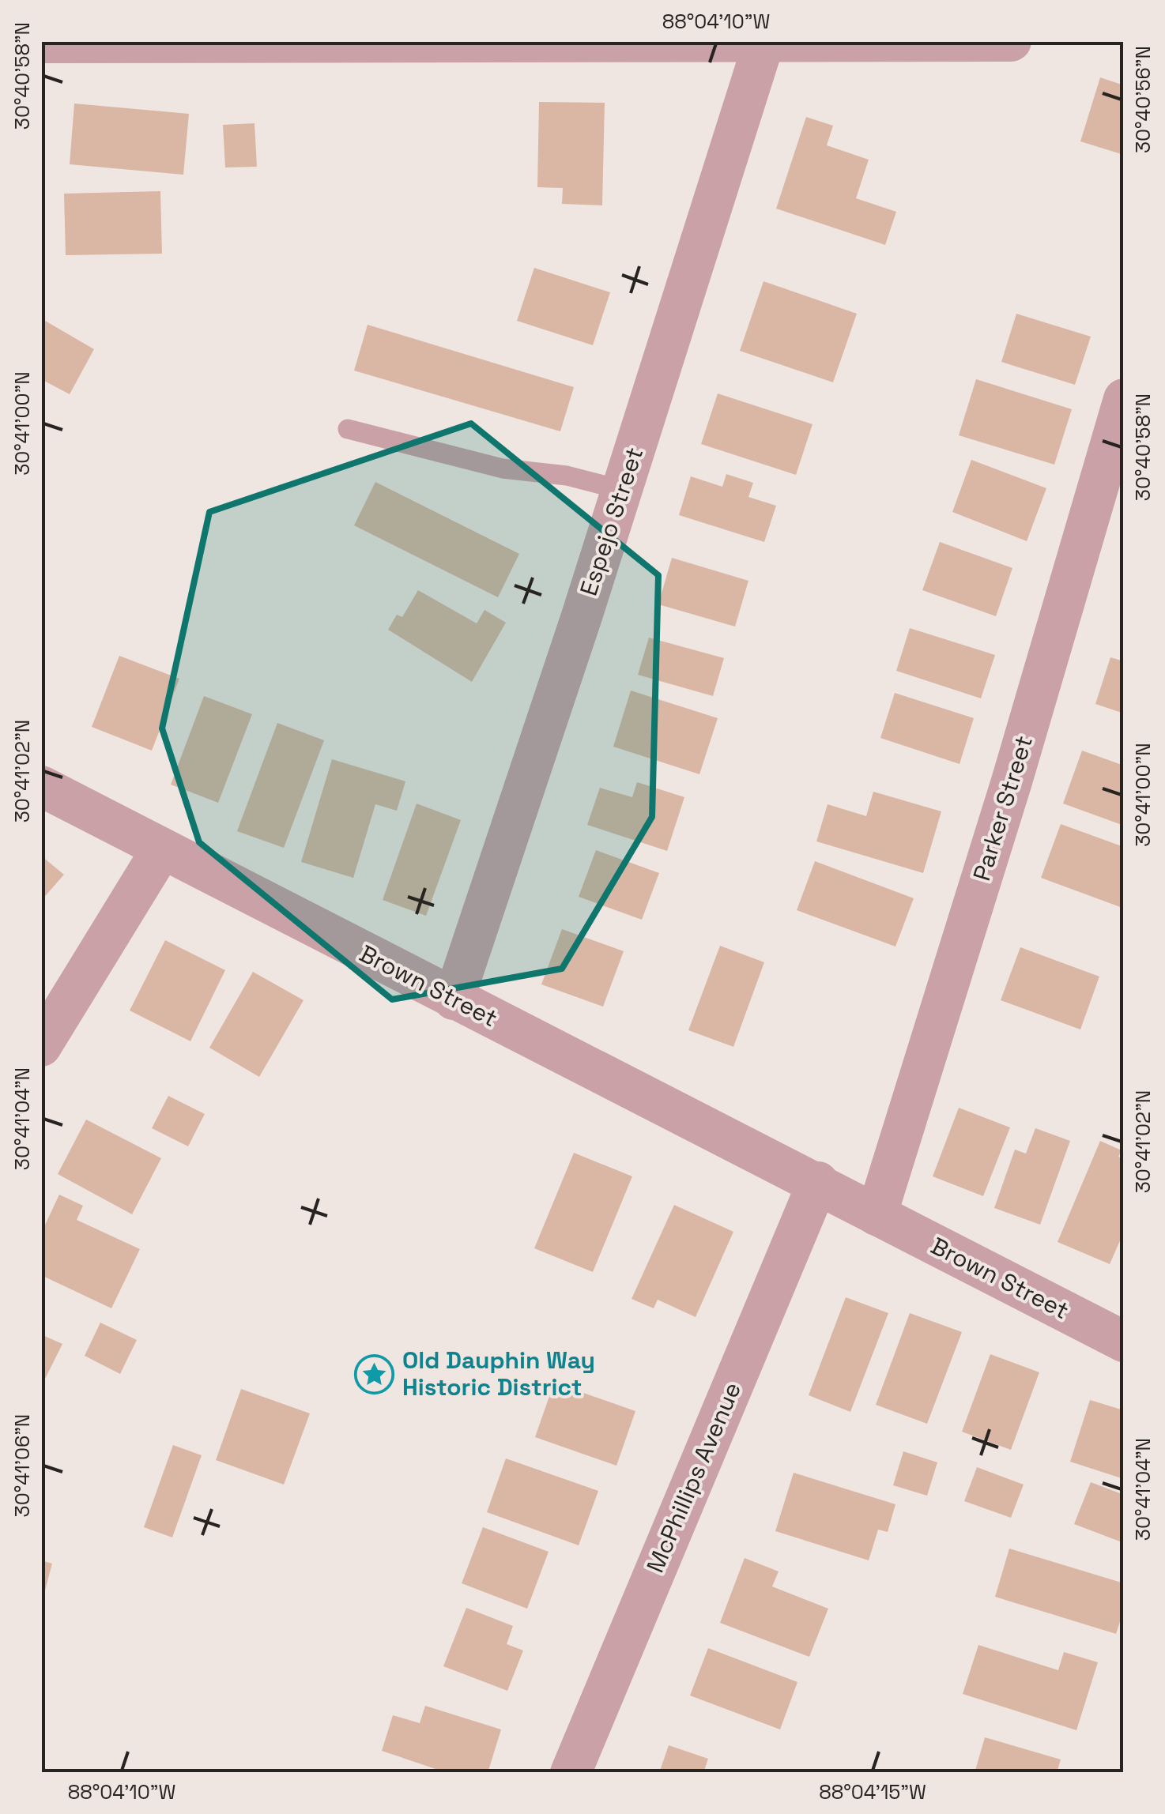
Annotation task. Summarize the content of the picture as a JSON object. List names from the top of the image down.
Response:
{
  "streets": {
    "street": [
      "Espejo Street",
      "Parker Street",
      "Brown Street",
      "McPhillips Avenue"
    ]
  },
  "crossings": [
    ["Espejo Street", "Brown Street"],
    ["Parker Street", "Brown Street"],
    ["Brown Street", "McPhillips Avenue"]
  ],
  "places": {
    "place": ["Old Dauphin Way Historic District"]
  },
  "coordinates": [
    "88°04'10\"W",
    "30°40'58\"N",
    "30°40'56\"N",
    "30°41'00\"N",
    "30°41'02\"N",
    "30°41'04\"N",
    "30°41'06\"N",
    "88°04'15\"W"
  ]
}
